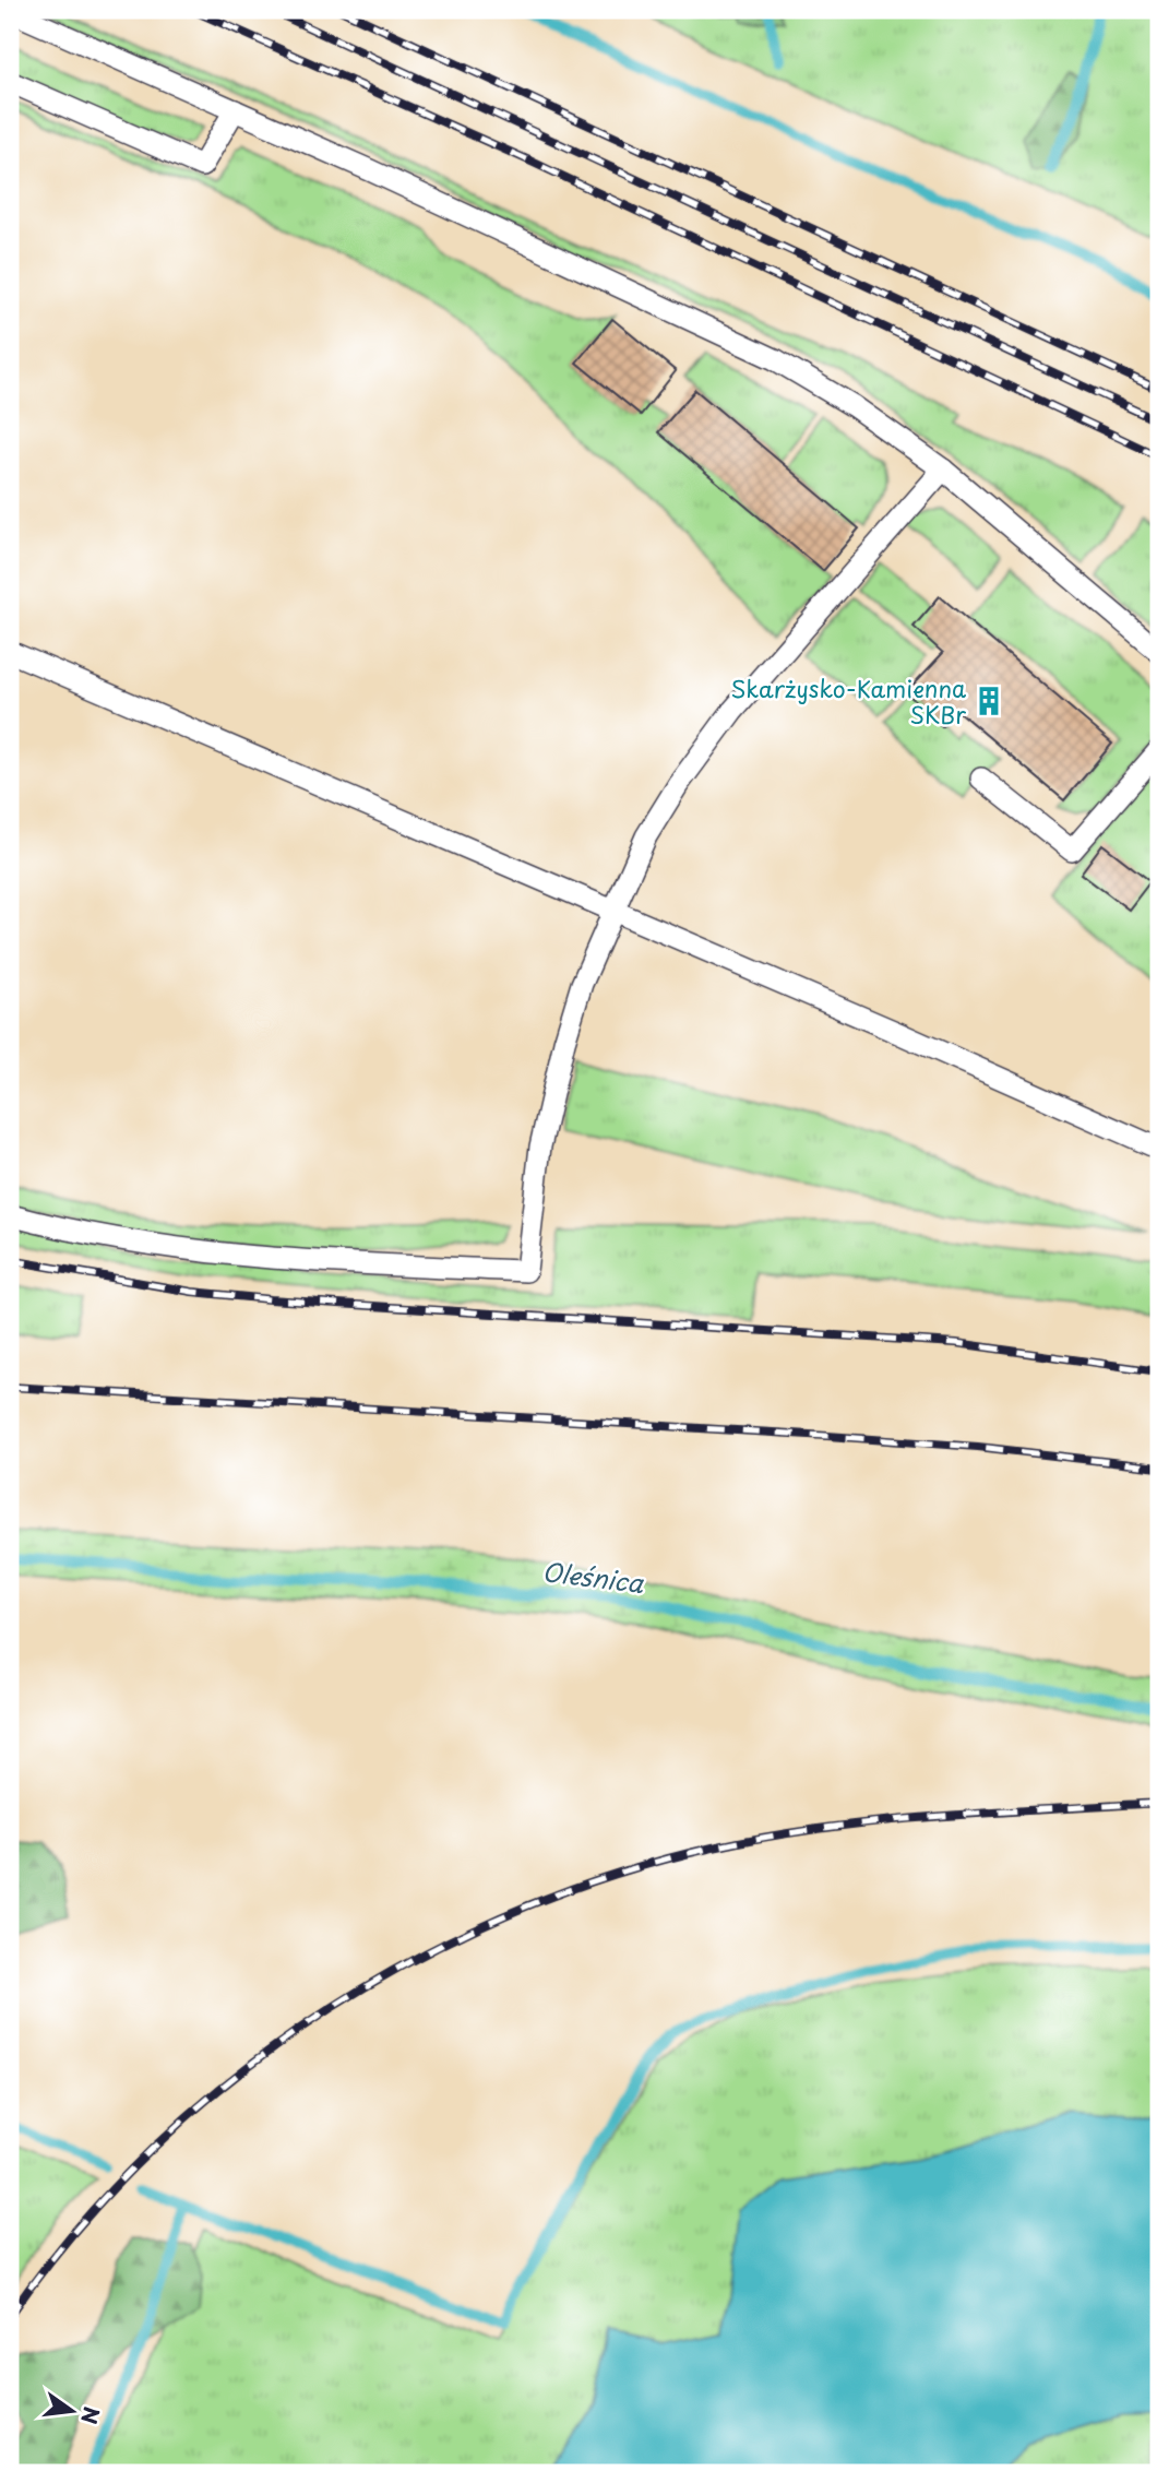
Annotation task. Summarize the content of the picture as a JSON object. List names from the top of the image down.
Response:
{
  "water": ["Oleśnica"],
  "places": {
    "building": ["Skarżysko-Kamienna SKBr"]
  },
  "north": "right"
}
